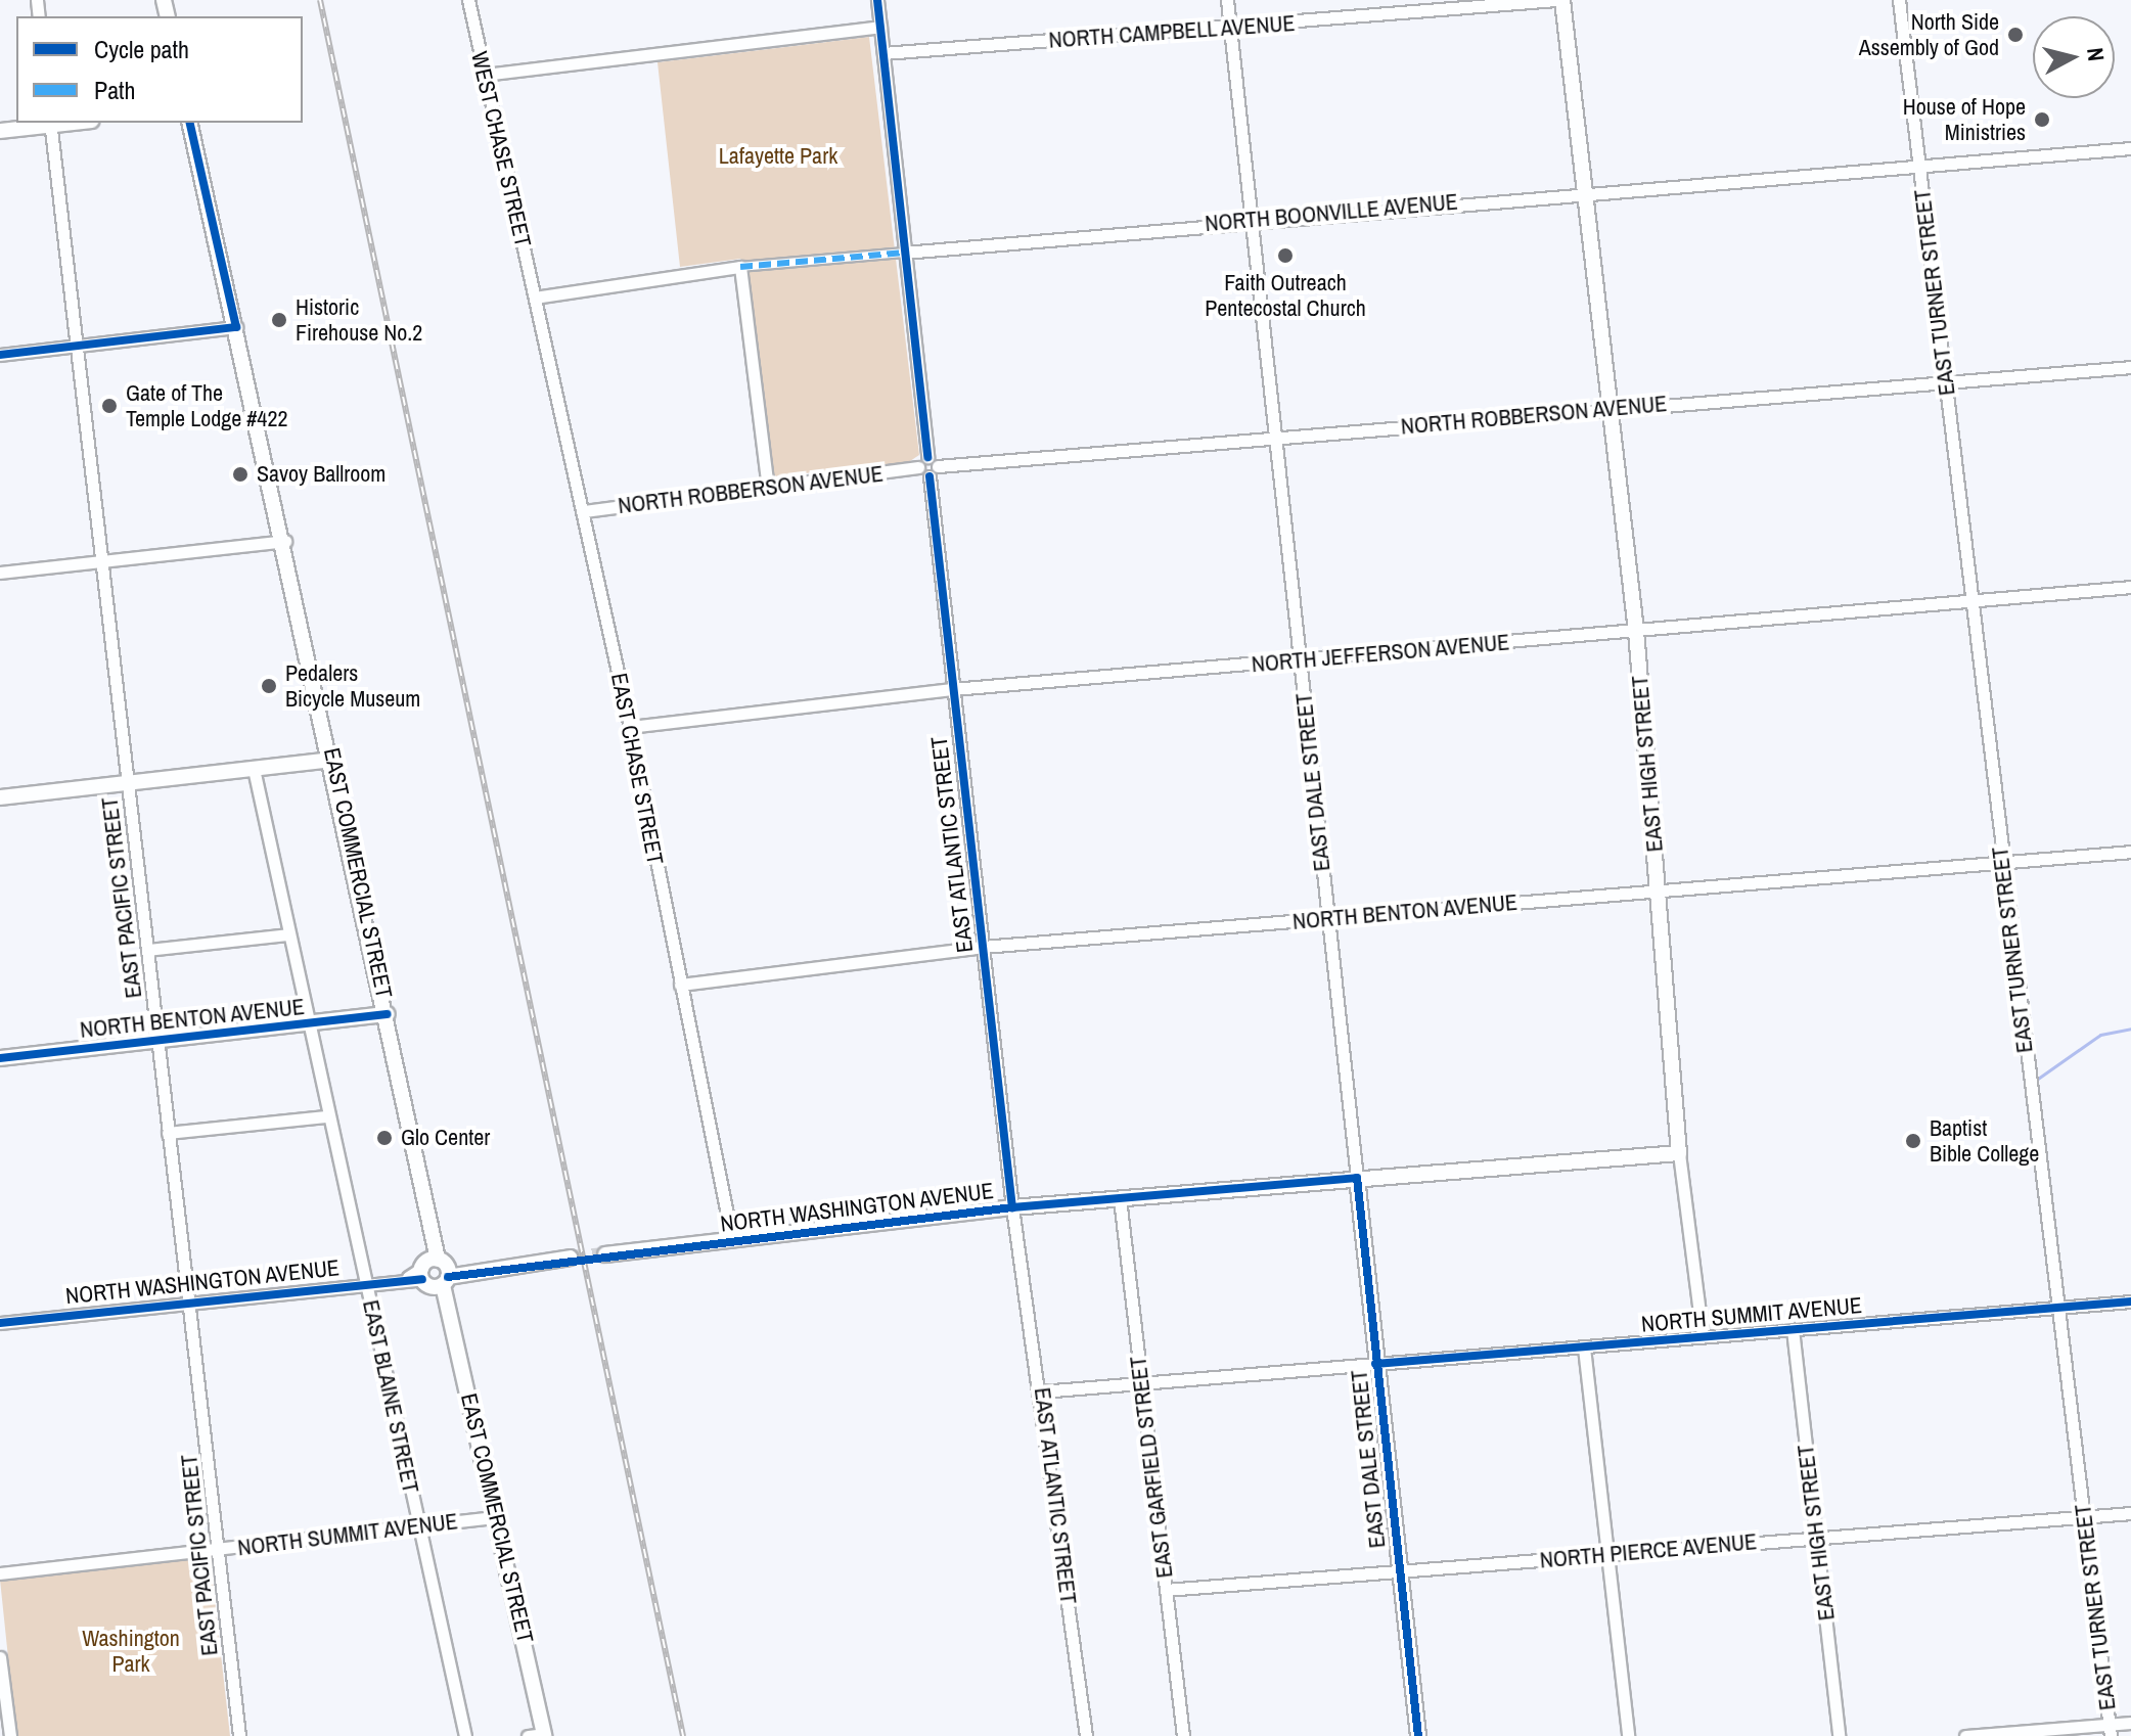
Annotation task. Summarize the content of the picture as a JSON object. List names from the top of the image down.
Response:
{
  "streets": {
    "street": [
      "NORTH CAMPBELL AVENUE",
      "WEST CHASE STREET",
      "NORTH BOONVILLE AVENUE",
      "EAST TURNER STREET",
      "NORTH ROBBERSON AVENUE",
      "NORTH JEFFERSON AVENUE",
      "EAST HIGH STREET",
      "EAST CHASE STREET",
      "EAST DALE STREET",
      "EAST ATLANTIC STREET",
      "EAST COMMERCIAL STREET",
      "EAST PACIFIC STREET",
      "NORTH BENTON AVENUE",
      "NORTH WASHINGTON AVENUE",
      "NORTH SUMMIT AVENUE",
      "EAST BLAINE STREET",
      "EAST GARFIELD STREET",
      "NORTH PIERCE AVENUE"
    ]
  },
  "crossings": [
    ["NORTH CAMPBELL AVENUE", "EAST HIGH STREET"],
    ["NORTH CAMPBELL AVENUE", "EAST DALE STREET"],
    ["WEST CHASE STREET", "NORTH BOONVILLE AVENUE"],
    ["WEST CHASE STREET", "EAST CHASE STREET"],
    ["NORTH BOONVILLE AVENUE", "EAST TURNER STREET"],
    ["NORTH BOONVILLE AVENUE", "EAST HIGH STREET"],
    ["NORTH BOONVILLE AVENUE", "EAST CHASE STREET"],
    ["NORTH BOONVILLE AVENUE", "EAST DALE STREET"],
    ["EAST TURNER STREET", "NORTH ROBBERSON AVENUE"],
    ["EAST TURNER STREET", "NORTH JEFFERSON AVENUE"],
    ["EAST TURNER STREET", "NORTH BENTON AVENUE"],
    ["EAST TURNER STREET", "NORTH SUMMIT AVENUE"],
    ["EAST TURNER STREET", "NORTH PIERCE AVENUE"],
    ["NORTH ROBBERSON AVENUE", "EAST HIGH STREET"],
    ["NORTH ROBBERSON AVENUE", "EAST CHASE STREET"],
    ["NORTH ROBBERSON AVENUE", "EAST DALE STREET"],
    ["NORTH ROBBERSON AVENUE", "EAST ATLANTIC STREET"],
    ["NORTH JEFFERSON AVENUE", "EAST HIGH STREET"],
    ["NORTH JEFFERSON AVENUE", "EAST CHASE STREET"],
    ["NORTH JEFFERSON AVENUE", "EAST DALE STREET"],
    ["NORTH JEFFERSON AVENUE", "EAST ATLANTIC STREET"],
    ["EAST HIGH STREET", "NORTH BENTON AVENUE"],
    ["EAST HIGH STREET", "NORTH WASHINGTON AVENUE"],
    ["EAST HIGH STREET", "NORTH SUMMIT AVENUE"],
    ["EAST HIGH STREET", "NORTH PIERCE AVENUE"],
    ["EAST CHASE STREET", "NORTH BENTON AVENUE"],
    ["EAST CHASE STREET", "NORTH WASHINGTON AVENUE"],
    ["EAST DALE STREET", "NORTH BENTON AVENUE"],
    ["EAST DALE STREET", "NORTH WASHINGTON AVENUE"],
    ["EAST DALE STREET", "NORTH SUMMIT AVENUE"],
    ["EAST DALE STREET", "NORTH PIERCE AVENUE"],
    ["EAST ATLANTIC STREET", "NORTH BENTON AVENUE"],
    ["EAST ATLANTIC STREET", "NORTH WASHINGTON AVENUE"],
    ["EAST ATLANTIC STREET", "NORTH SUMMIT AVENUE"],
    ["EAST COMMERCIAL STREET", "NORTH BENTON AVENUE"],
    ["EAST COMMERCIAL STREET", "NORTH WASHINGTON AVENUE"],
    ["EAST COMMERCIAL STREET", "NORTH SUMMIT AVENUE"],
    ["EAST PACIFIC STREET", "NORTH BENTON AVENUE"],
    ["EAST PACIFIC STREET", "NORTH WASHINGTON AVENUE"],
    ["EAST PACIFIC STREET", "NORTH SUMMIT AVENUE"],
    ["NORTH BENTON AVENUE", "EAST BLAINE STREET"],
    ["NORTH WASHINGTON AVENUE", "EAST BLAINE STREET"],
    ["NORTH WASHINGTON AVENUE", "EAST GARFIELD STREET"],
    ["NORTH SUMMIT AVENUE", "EAST BLAINE STREET"],
    ["NORTH SUMMIT AVENUE", "EAST GARFIELD STREET"],
    ["EAST GARFIELD STREET", "NORTH PIERCE AVENUE"]
  ],
  "parks": ["Lafayette Park", "Washington Park"],
  "places": [
    "North Side Assembly of God",
    "House of Hope Ministries",
    "Faith Outreach Pentecostal Church",
    "Historic Firehouse No.2",
    "Gate of The Temple Lodge #422",
    "Savoy Ballroom",
    "Pedalers Bicycle Museum",
    "Glo Center",
    "Baptist Bible College"
  ],
  "legend": ["Cycle path", "Path"],
  "north": "right"
}
